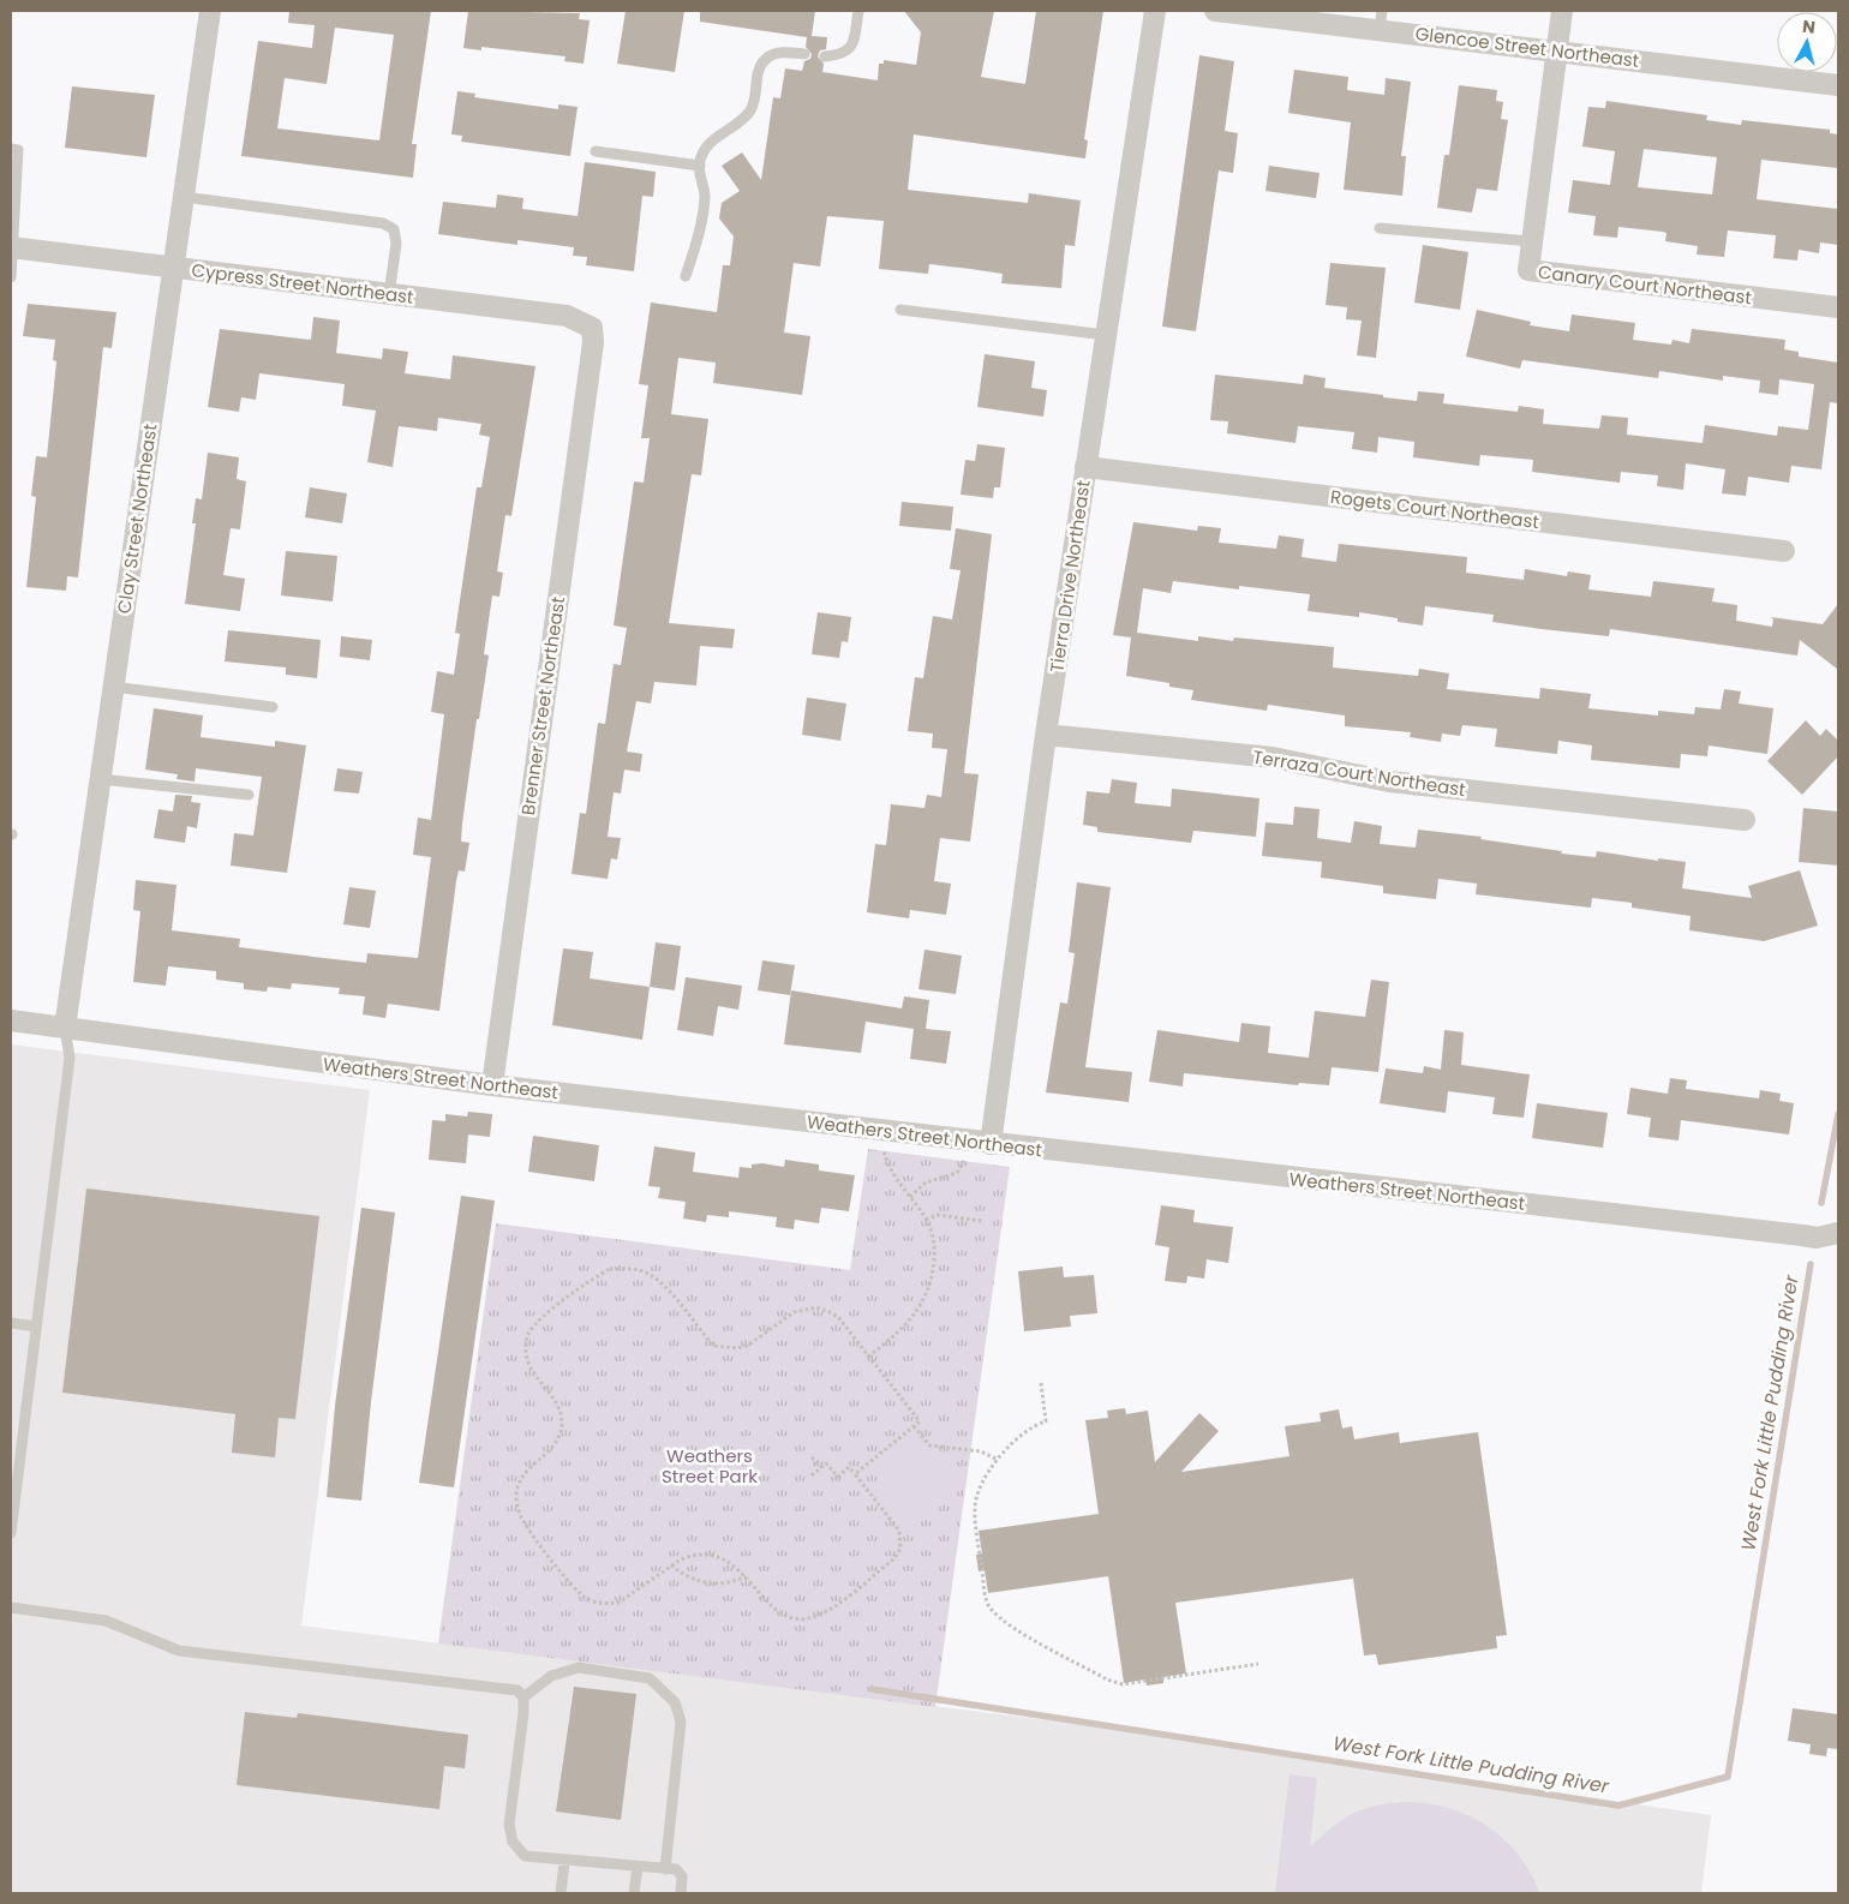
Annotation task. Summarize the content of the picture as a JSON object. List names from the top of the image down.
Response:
{
  "streets": {
    "street": [
      "Glencoe Street Northeast",
      "Cypress Street Northeast",
      "Canary Court Northeast",
      "Rogets Court Northeast",
      "Clay Street Northeast",
      "Tierra Drive Northeast",
      "Brenner Street Northeast",
      "Terraza Court Northeast",
      "Weathers Street Northeast"
    ]
  },
  "crossings": [
    ["Glencoe Street Northeast", "Canary Court Northeast"],
    ["Cypress Street Northeast", "Clay Street Northeast"],
    ["Cypress Street Northeast", "Brenner Street Northeast"],
    ["Rogets Court Northeast", "Tierra Drive Northeast"],
    ["Clay Street Northeast", "Weathers Street Northeast"],
    ["Tierra Drive Northeast", "Terraza Court Northeast"],
    ["Tierra Drive Northeast", "Weathers Street Northeast"],
    ["Brenner Street Northeast", "Weathers Street Northeast"]
  ],
  "water": ["West Fork Little Pudding River"],
  "parks": ["Weathers Street Park"],
  "north": "top"
}
